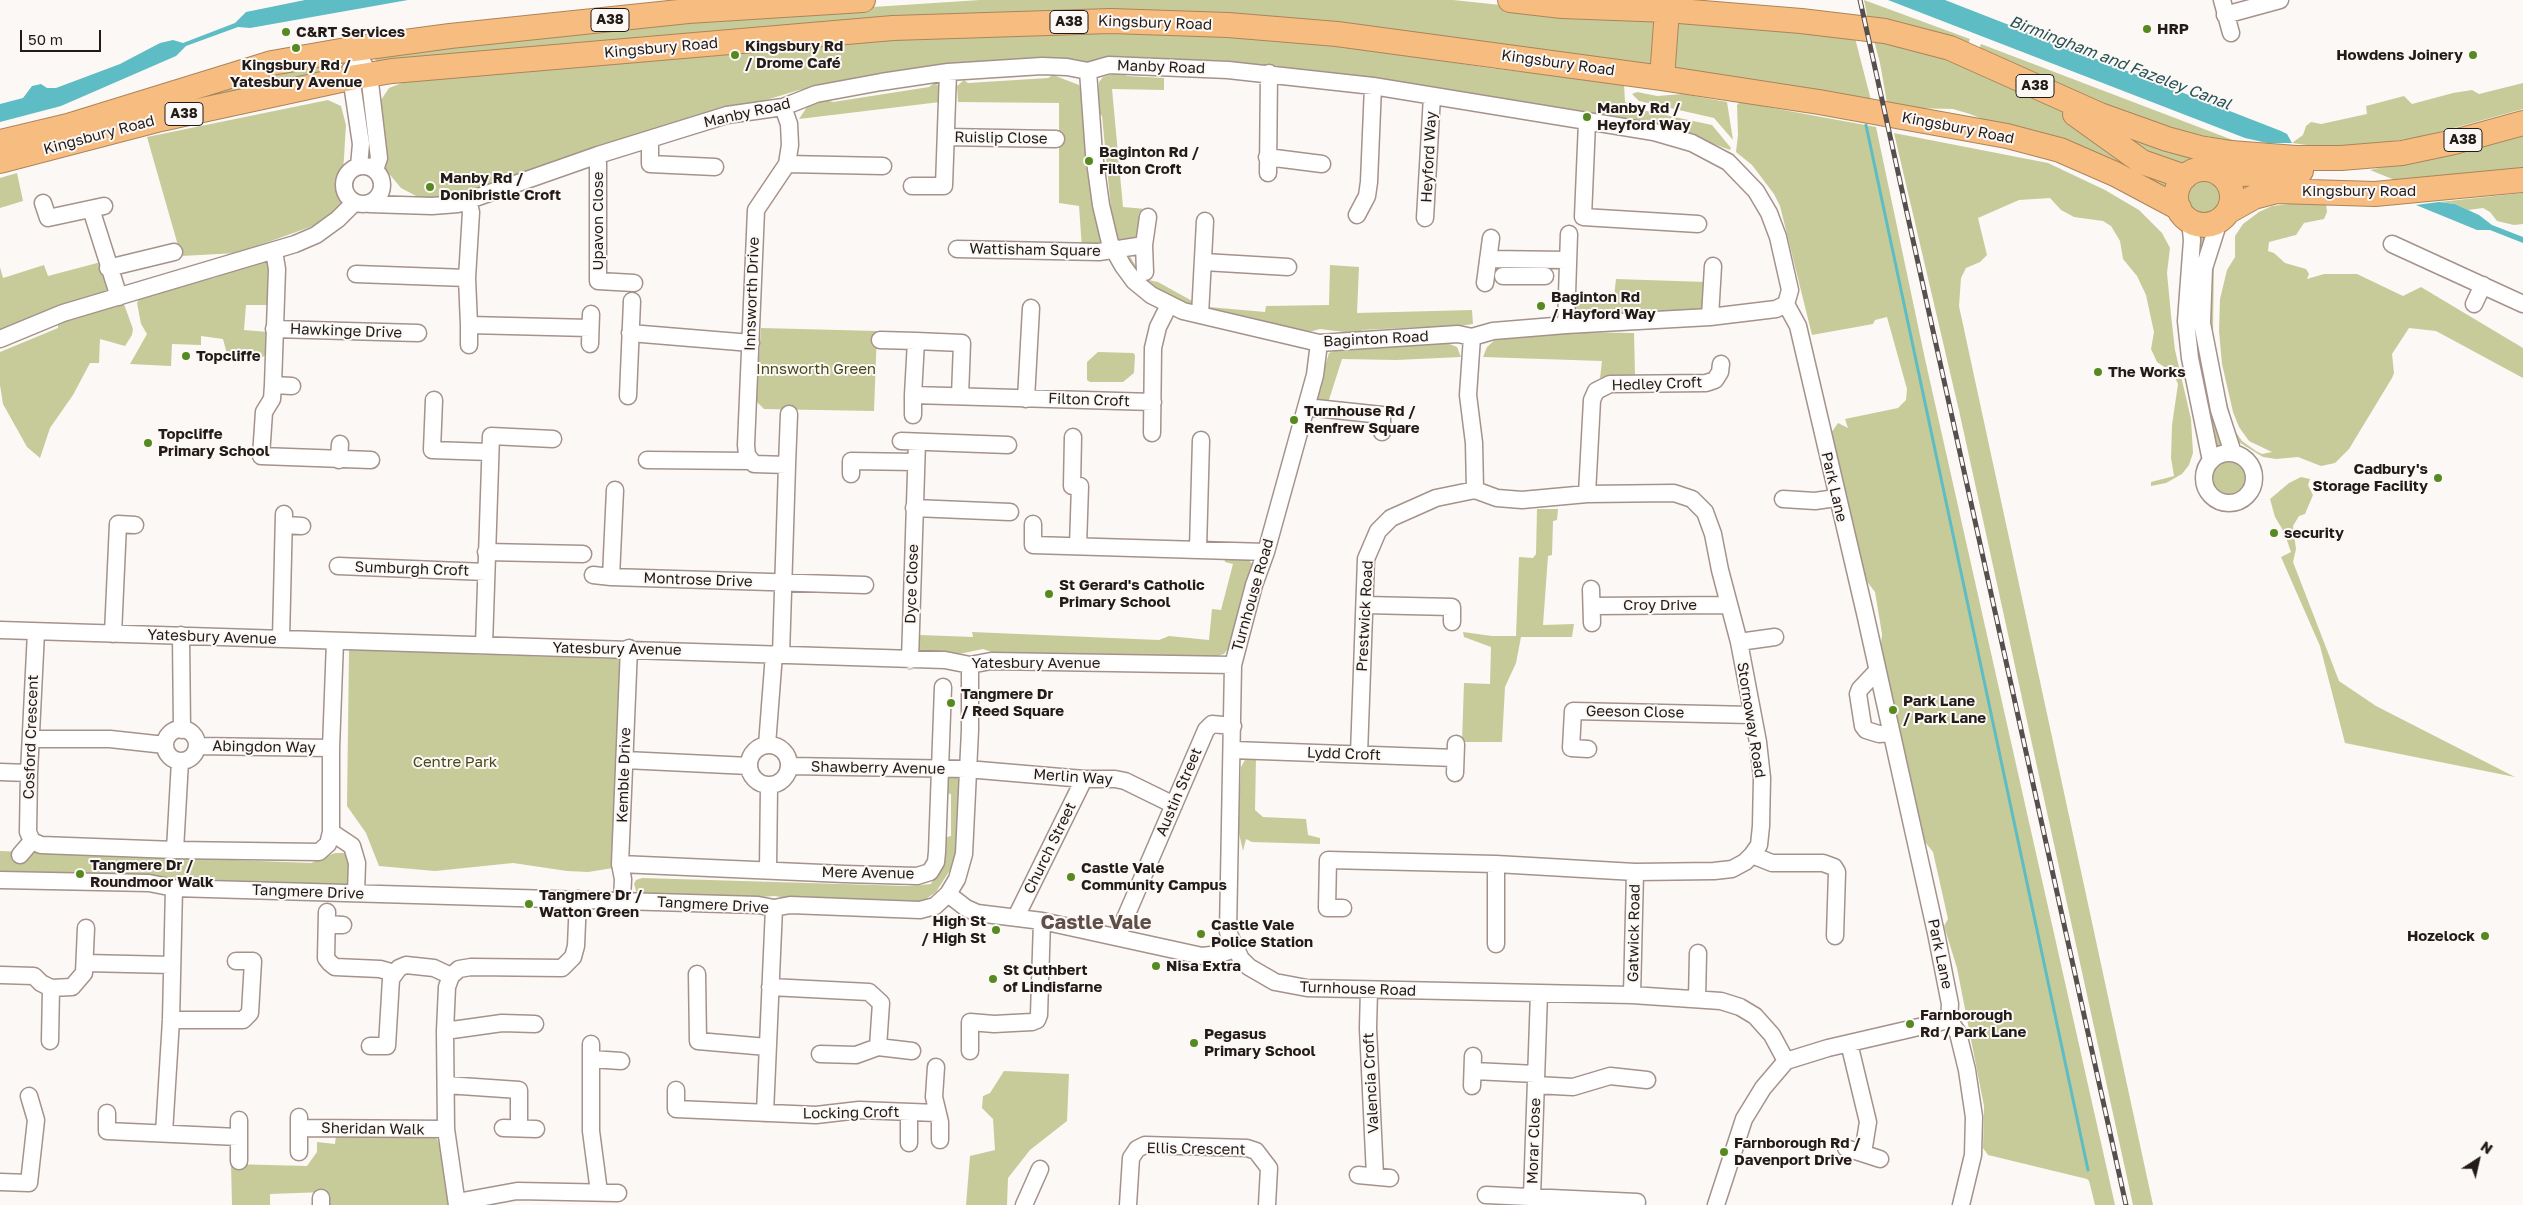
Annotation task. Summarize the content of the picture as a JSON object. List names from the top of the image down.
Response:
{
  "streets": {
    "highway": ["A38", "Kingsbury Road"],
    "street": [
      "Manby Road",
      "Ruislip Close",
      "Heyford Way",
      "Upavon Close",
      "Wattisham Square",
      "Innsworth Drive",
      "Hawkinge Drive",
      "Baginton Road",
      "Hedley Croft",
      "Filton Croft",
      "Park Lane",
      "Sumburgh Croft",
      "Montrose Drive",
      "Dyce Close",
      "Turnhouse Road",
      "Croy Drive",
      "Prestwick Road",
      "Yatesbury Avenue",
      "Geeson Close",
      "Stornoway Road",
      "Cosford Crescent",
      "Abingdon Way",
      "Lydd Croft",
      "Shawberry Avenue",
      "Kemble Drive",
      "Merlin Way",
      "Austin Street",
      "Church Street",
      "Mere Avenue",
      "Tangmere Drive",
      "Gatwick Road",
      "Valencia Croft",
      "Locking Croft",
      "Sheridan Walk",
      "Morar Close",
      "Ellis Crescent"
    ]
  },
  "crossings": [
    ["A38", "Kingsbury Road"],
    ["Manby Road", "Ruislip Close"],
    ["Manby Road", "Heyford Way"],
    ["Manby Road", "Upavon Close"],
    ["Manby Road", "Innsworth Drive"],
    ["Manby Road", "Baginton Road"],
    ["Manby Road", "Park Lane"],
    ["Wattisham Square", "Baginton Road"],
    ["Baginton Road", "Park Lane"],
    ["Baginton Road", "Turnhouse Road"],
    ["Hedley Croft", "Stornoway Road"],
    ["Sumburgh Croft", "Yatesbury Avenue"],
    ["Dyce Close", "Yatesbury Avenue"],
    ["Turnhouse Road", "Yatesbury Avenue"],
    ["Turnhouse Road", "Lydd Croft"],
    ["Turnhouse Road", "Austin Street"],
    ["Turnhouse Road", "Gatwick Road"],
    ["Turnhouse Road", "Valencia Croft"],
    ["Turnhouse Road", "Morar Close"],
    ["Croy Drive", "Stornoway Road"],
    ["Prestwick Road", "Stornoway Road"],
    ["Prestwick Road", "Lydd Croft"],
    ["Yatesbury Avenue", "Cosford Crescent"],
    ["Yatesbury Avenue", "Kemble Drive"],
    ["Yatesbury Avenue", "Tangmere Drive"],
    ["Geeson Close", "Stornoway Road"],
    ["Shawberry Avenue", "Merlin Way"],
    ["Shawberry Avenue", "Mere Avenue"],
    ["Shawberry Avenue", "Tangmere Drive"],
    ["Kemble Drive", "Mere Avenue"],
    ["Kemble Drive", "Tangmere Drive"],
    ["Merlin Way", "Austin Street"],
    ["Merlin Way", "Church Street"],
    ["Merlin Way", "Tangmere Drive"]
  ],
  "districts": ["Castle Vale"],
  "water": ["Birmingham and Fazeley Canal"],
  "parks": ["Innsworth Green", "Centre Park"],
  "places": [
    "HRP",
    "C&RT Services",
    "Kingsbury Rd / Yatesbury Avenue",
    "Kingsbury Rd / Drome Café",
    "Howdens Joinery",
    "Manby Rd / Heyford Way",
    "Baginton Rd / Filton Croft",
    "Manby Rd / Donibristle Croft",
    "Baginton Rd / Hayford Way",
    "Topcliffe",
    "The Works",
    "Turnhouse Rd / Renfrew Square",
    "Topcliffe Primary School",
    "Cadbury's Storage Facility",
    "security",
    "St Gerard's Catholic Primary School",
    "Tangmere Dr / Reed Square",
    "Park Lane / Park Lane",
    "Tangmere Dr / Roundmoor Walk",
    "Castle Vale Community Campus",
    "Tangmere Dr / Watton Green",
    "High St / High St",
    "Castle Vale Police Station",
    "Hozelock",
    "Nisa Extra",
    "St Cuthbert of Lindisfarne",
    "Farnborough Rd / Park Lane",
    "Pegasus Primary School",
    "Farnborough Rd / Davenport Drive"
  ],
  "scale_bar": "50 m",
  "north": "top right"
}
